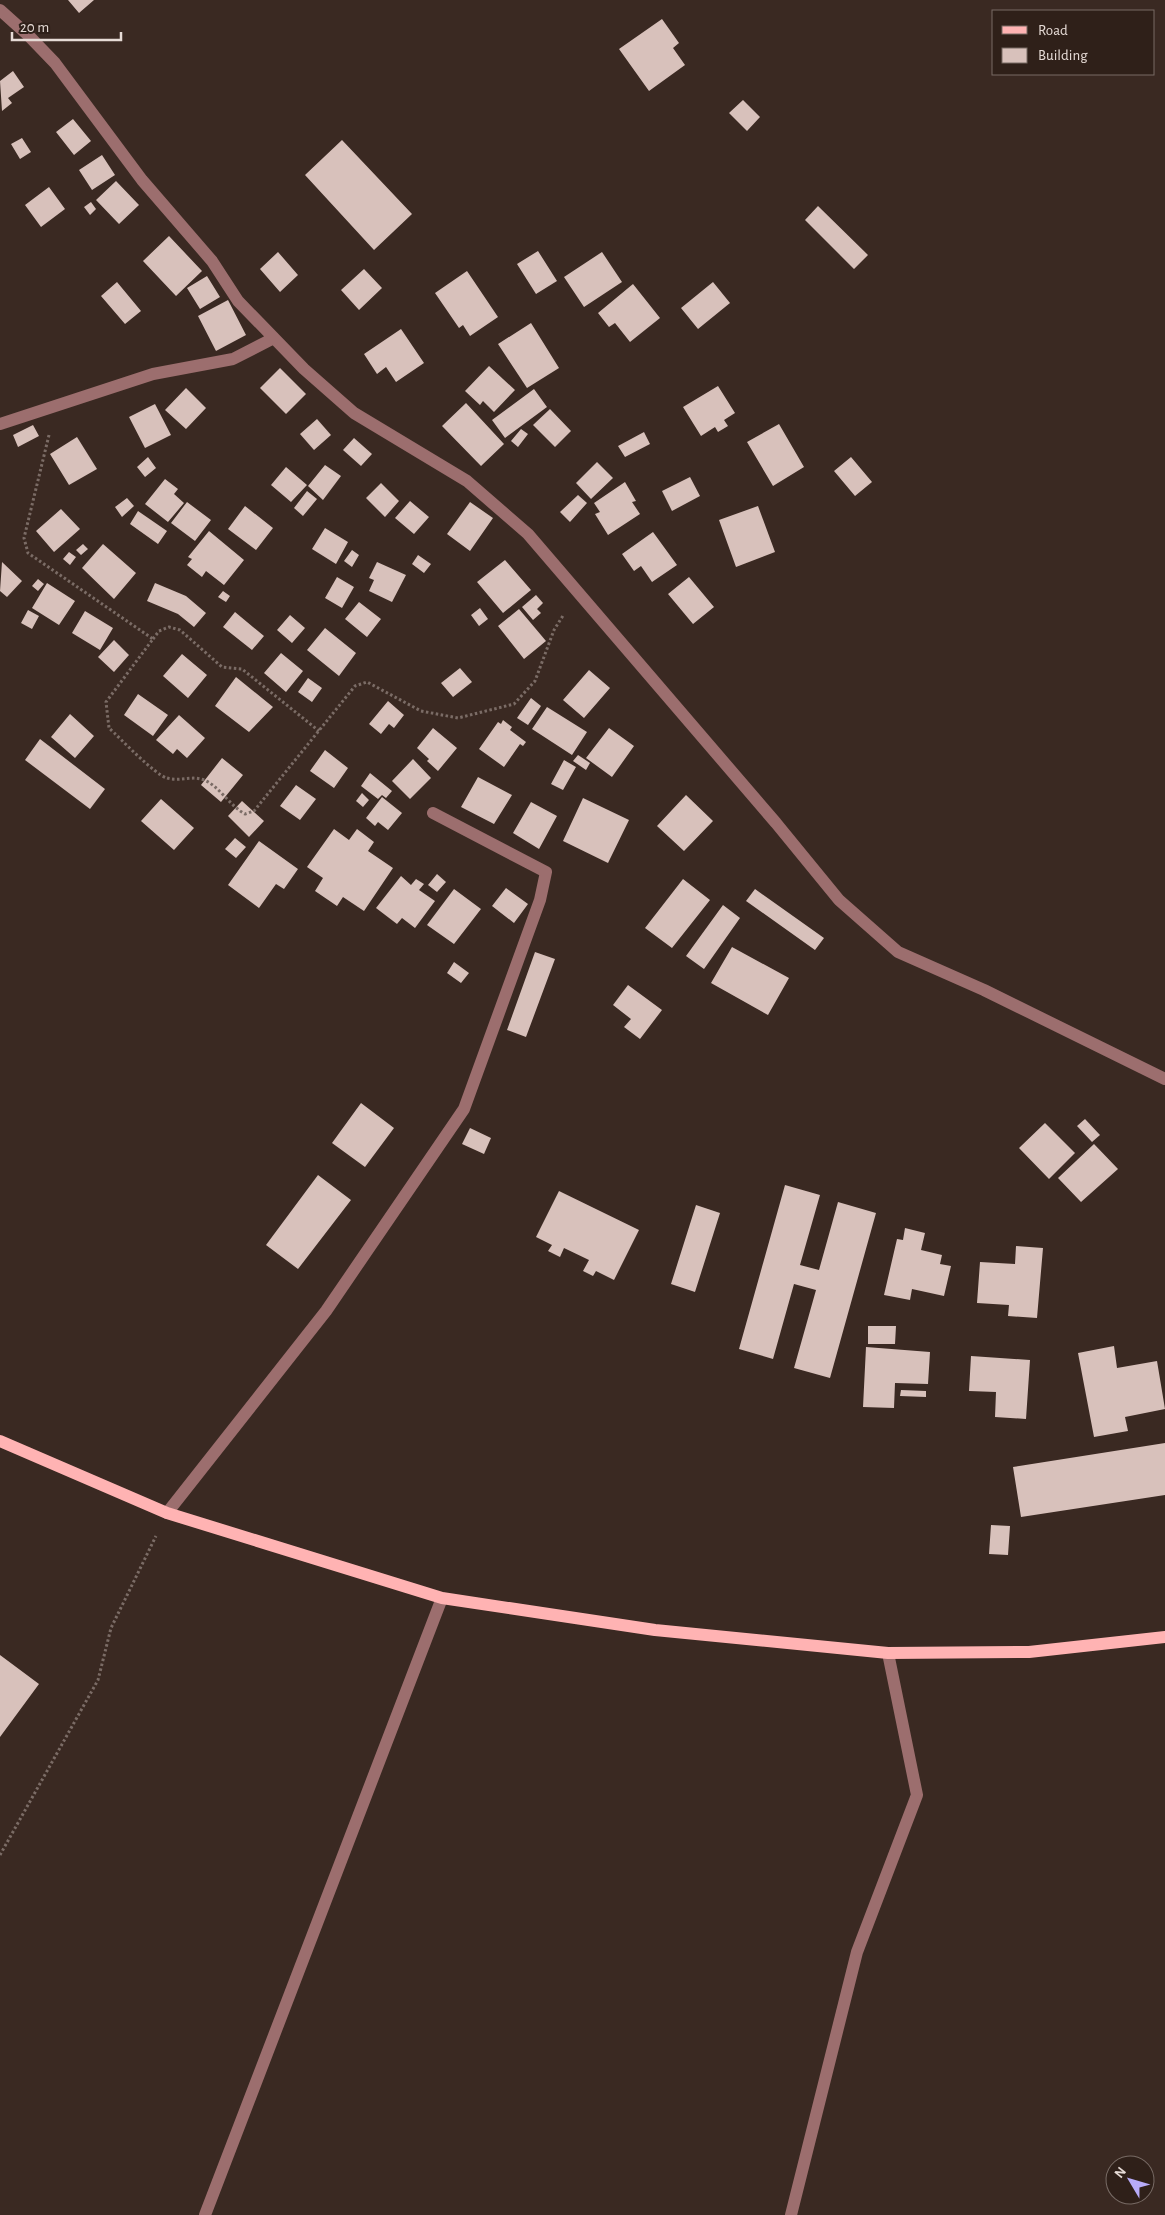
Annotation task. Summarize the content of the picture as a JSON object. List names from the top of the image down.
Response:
{
  "legend": ["Road", "Building"],
  "scale_bar": "20 m",
  "north": "top left"
}
